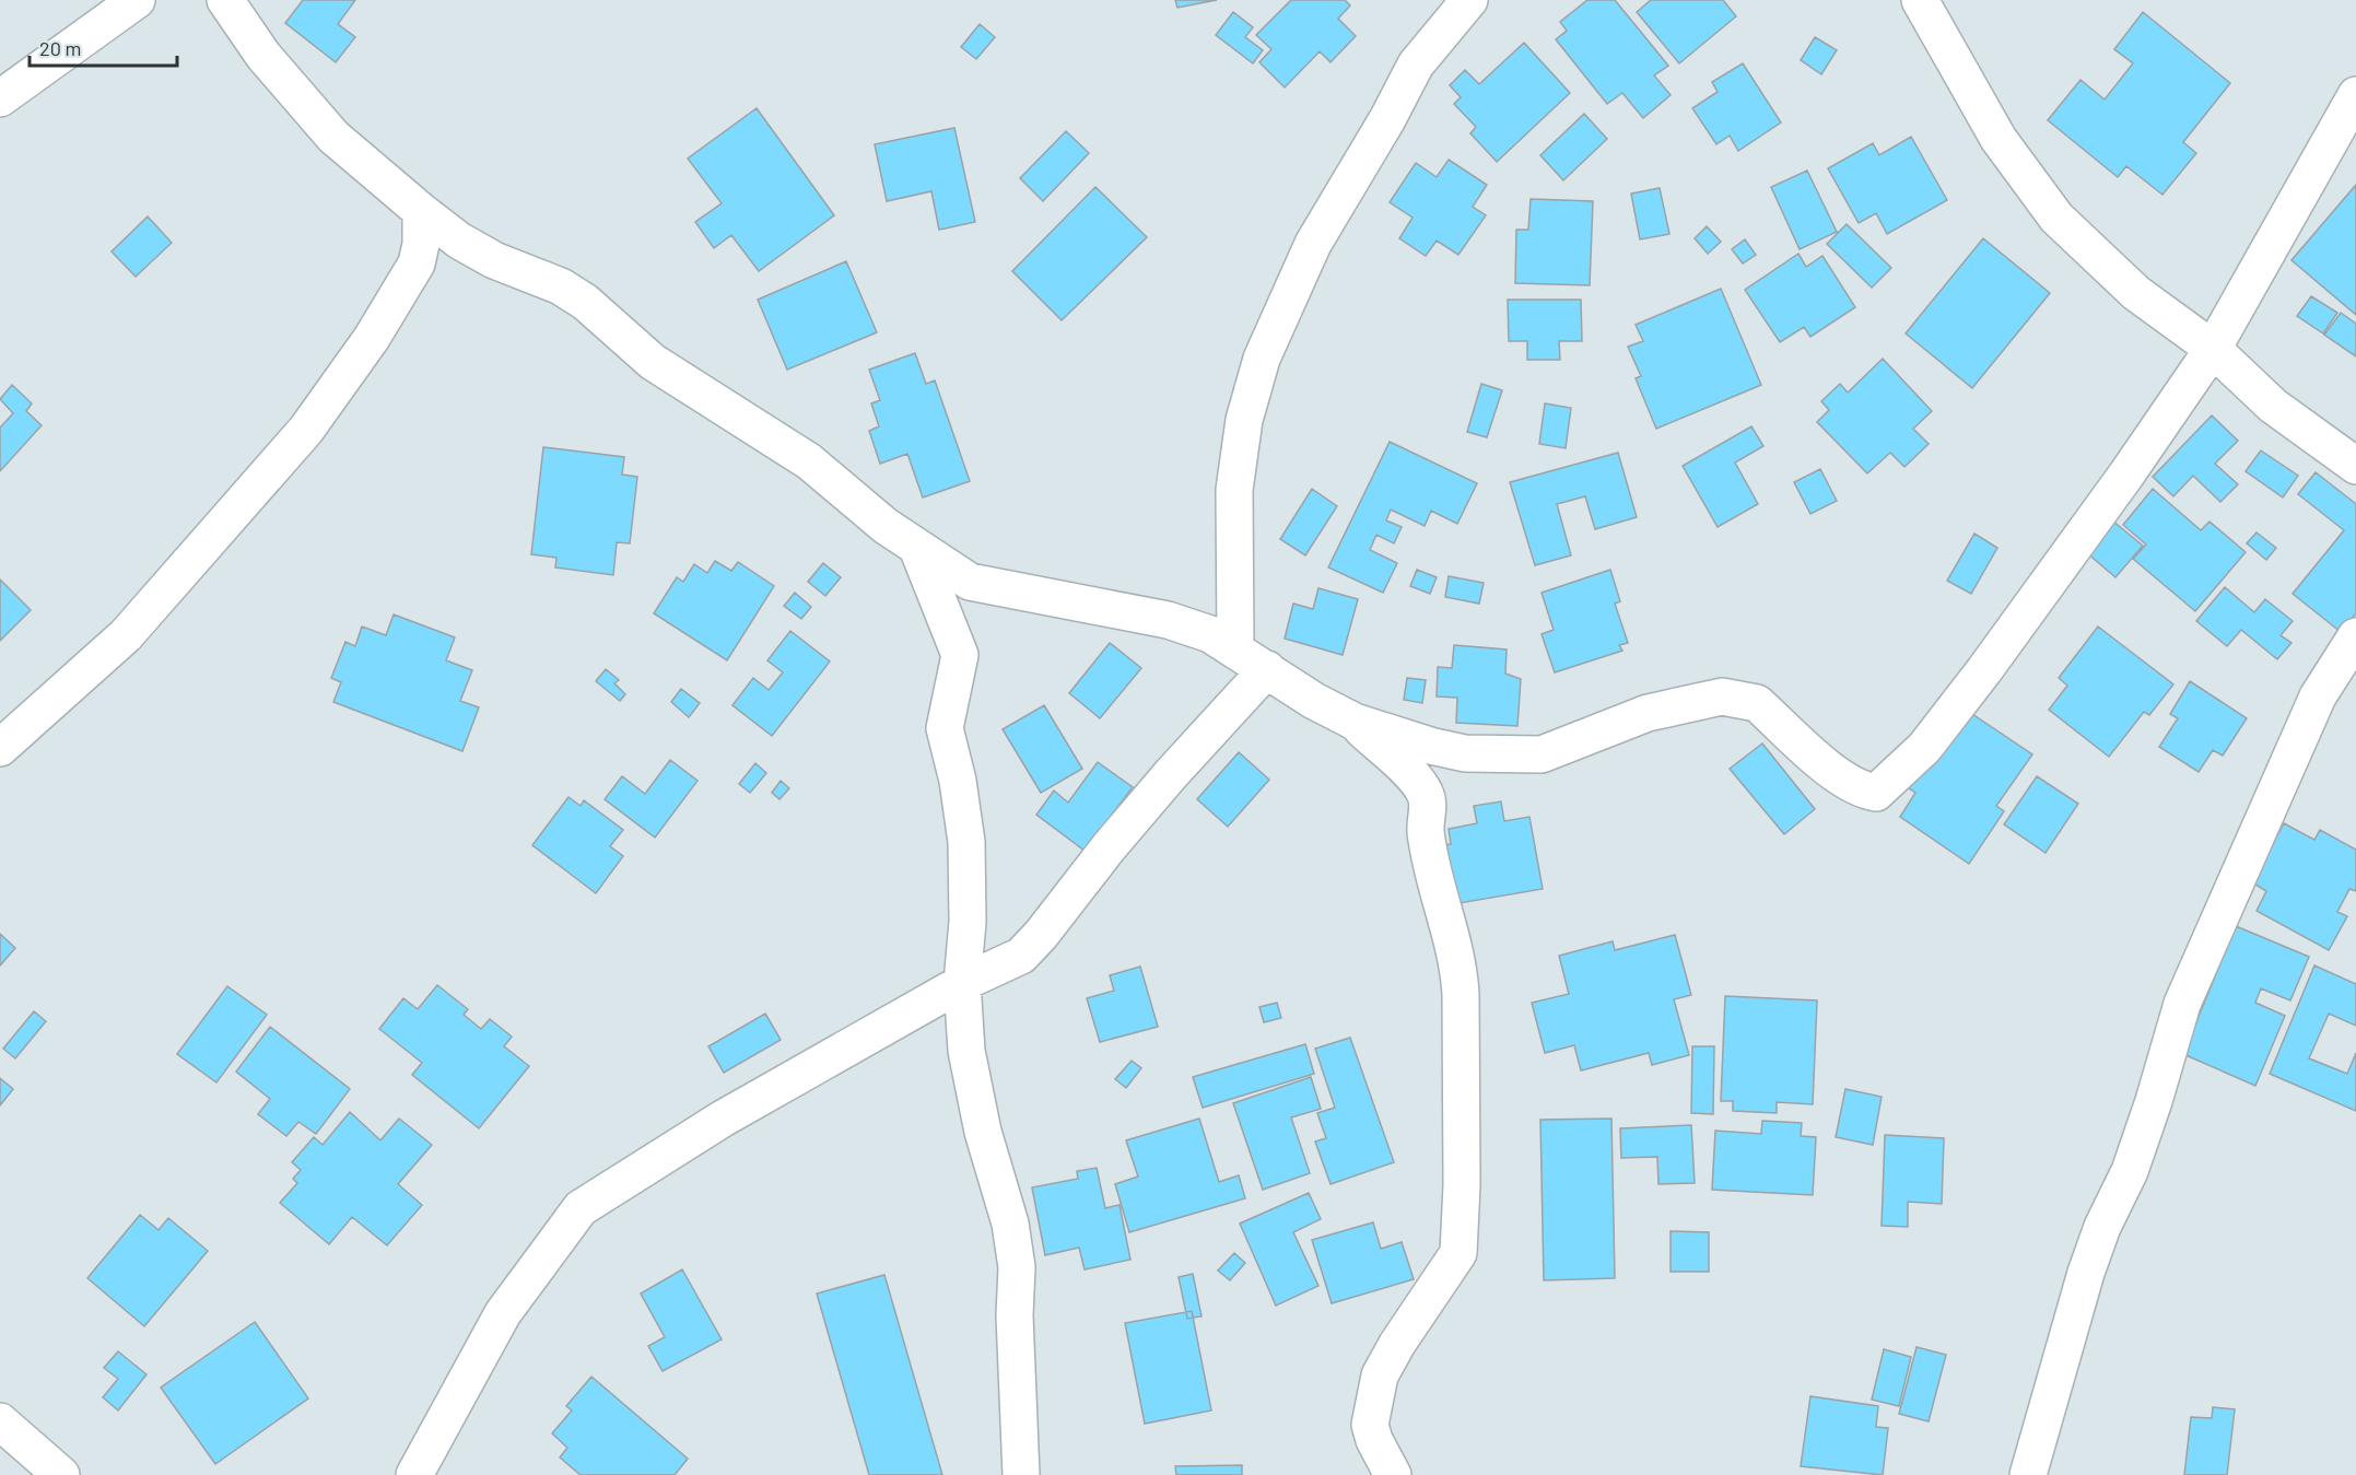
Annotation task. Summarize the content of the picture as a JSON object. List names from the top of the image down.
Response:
{
  "scale_bar": "20 m"
}
